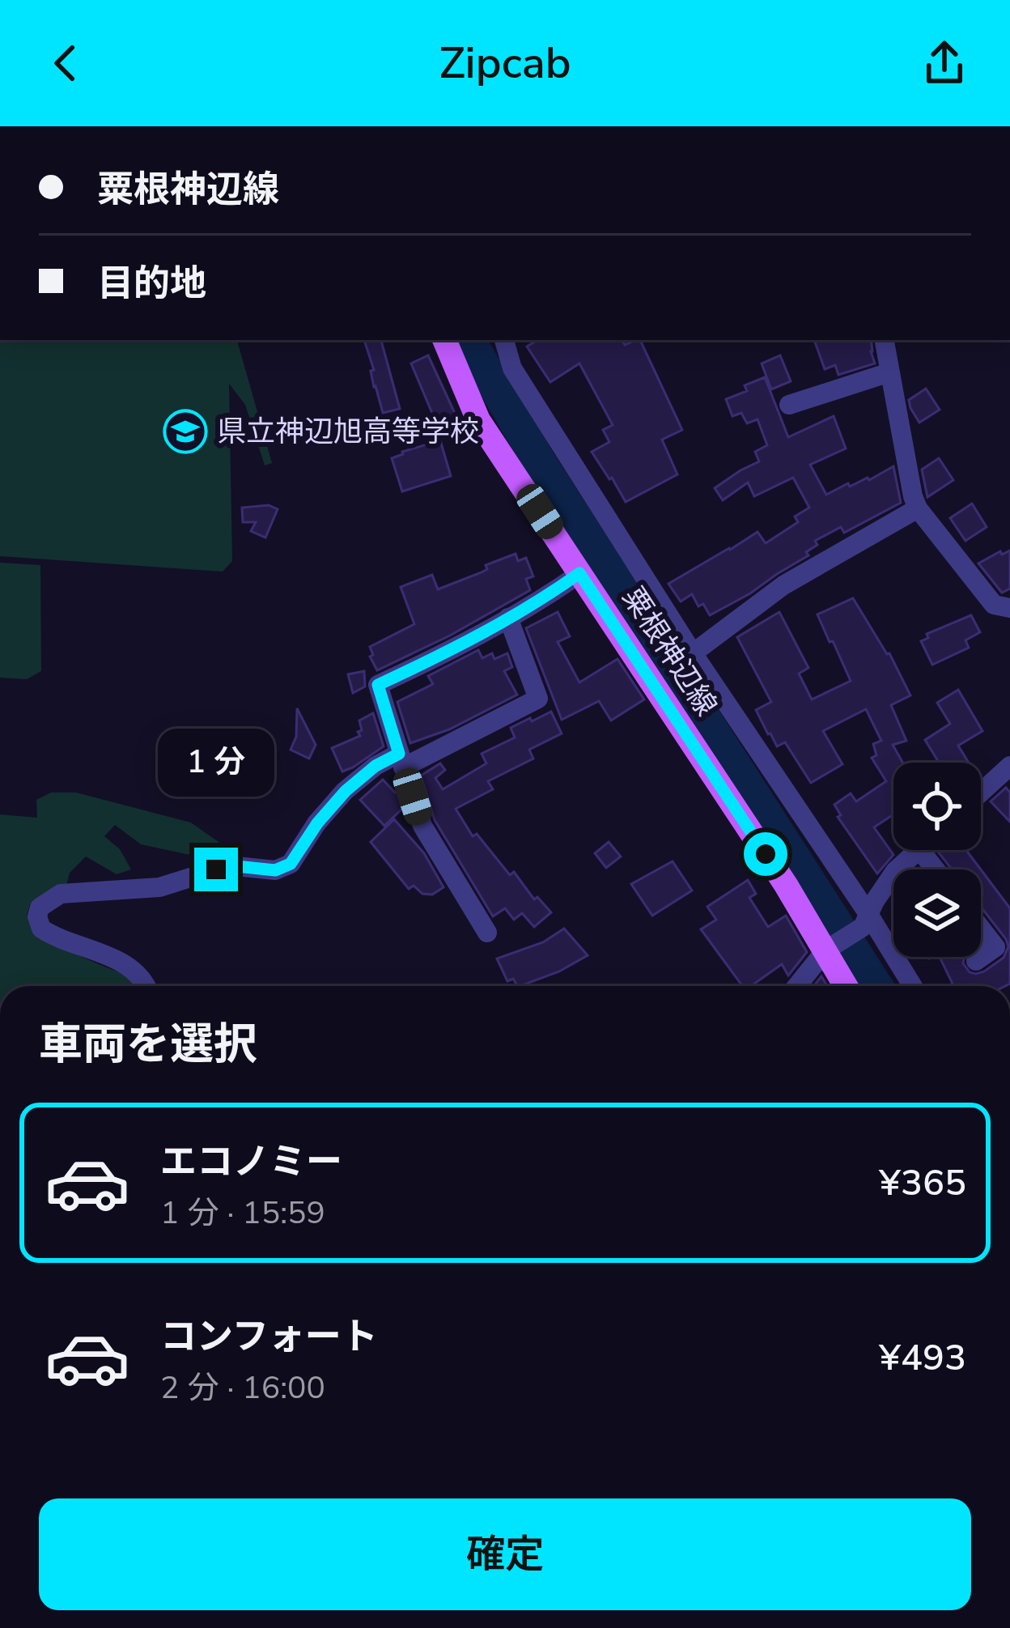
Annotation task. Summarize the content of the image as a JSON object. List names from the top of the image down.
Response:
{
  "streets": {
    "main road": ["粟根神辺線"]
  },
  "places": {
    "school or university": ["県立神辺旭高等学校"]
  },
  "page": {
    "header": "Zipcab",
    "banner": ["粟根神辺線", "目的地"],
    "bubble": "1 分",
    "heading": "車両を選択",
    "list": [
      {
        "name": "エコノミー",
        "note": "1 分 · 15:59",
        "value": "¥365"
      },
      {
        "name": "コンフォート",
        "note": "2 分 · 16:00",
        "value": "¥493"
      }
    ],
    "buttons": "確定"
  }
}
